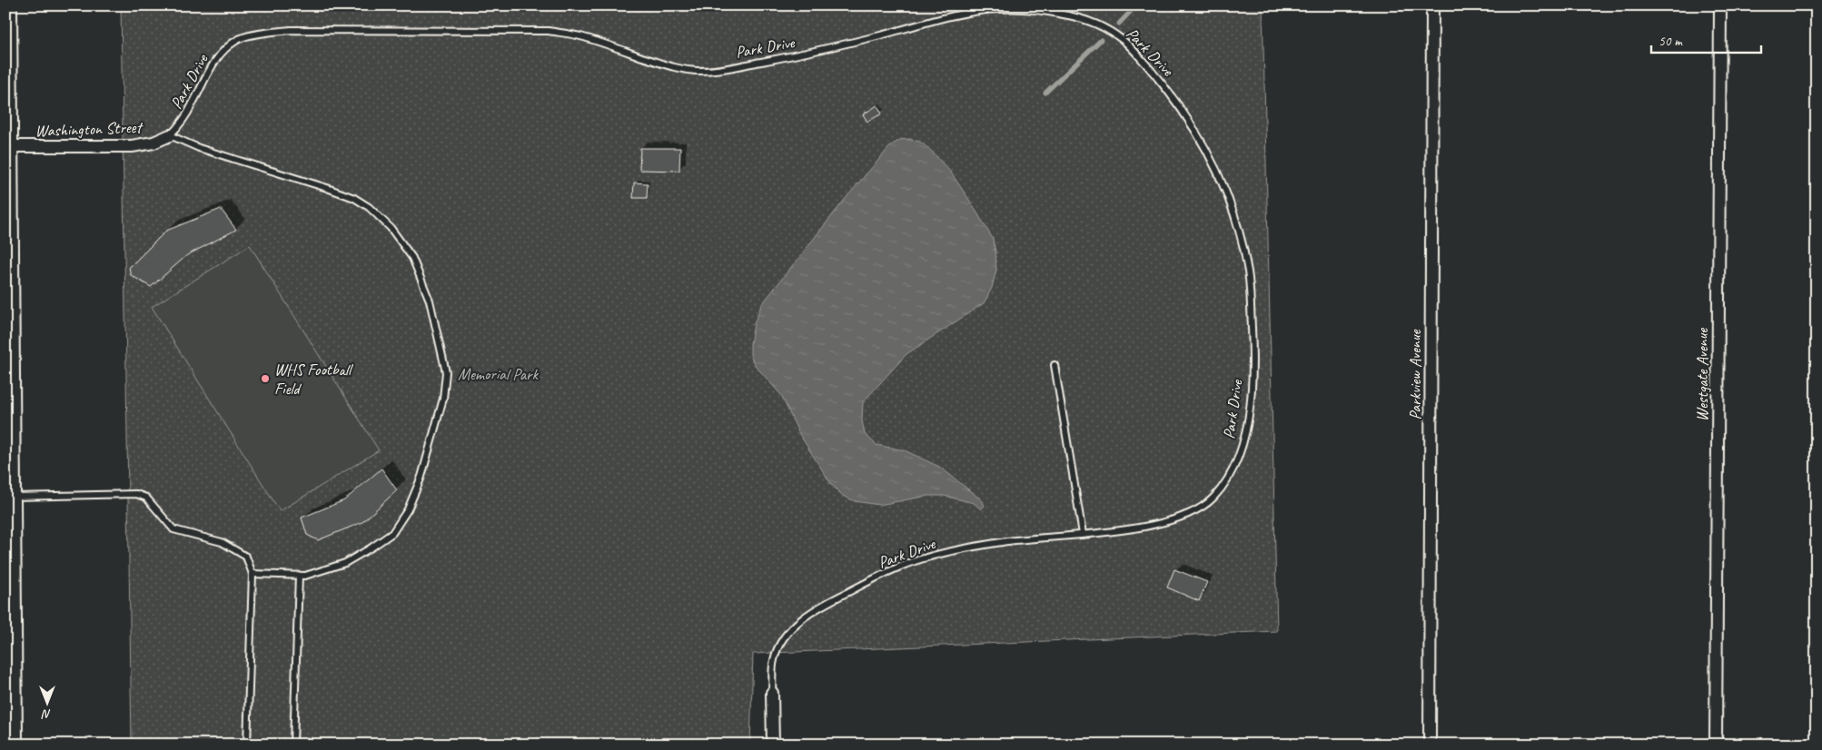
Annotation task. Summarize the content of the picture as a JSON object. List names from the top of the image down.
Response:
{
  "streets": {
    "street": ["Washington Street", "Parkview Avenue", "Westgate Avenue"],
    "lane": ["Park Drive"]
  },
  "crossings": [
    ["Park Drive", "Washington Street"]
  ],
  "parks": ["Memorial Park"],
  "places": ["WHS Football Field"],
  "scale_bar": "50 m",
  "north": "bottom"
}
